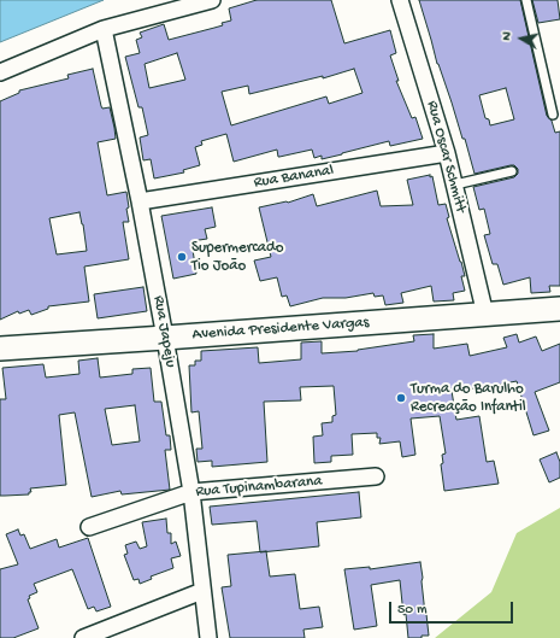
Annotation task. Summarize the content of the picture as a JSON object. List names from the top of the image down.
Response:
{
  "streets": {
    "street": [
      "Rua Oscar Schmitt",
      "Rua Bananal",
      "Avenida Presidente Vargas",
      "Rua Japeju",
      "Rua Tupinambarana"
    ]
  },
  "crossings": [
    ["Rua Oscar Schmitt", "Rua Bananal"],
    ["Rua Oscar Schmitt", "Avenida Presidente Vargas"],
    ["Rua Bananal", "Rua Japeju"],
    ["Avenida Presidente Vargas", "Rua Japeju"],
    ["Rua Japeju", "Rua Tupinambarana"]
  ],
  "places": ["Supermercado Tio João", "Turma do Barulho Recreação Infantil"],
  "scale_bar": "50 m",
  "north": "left"
}
